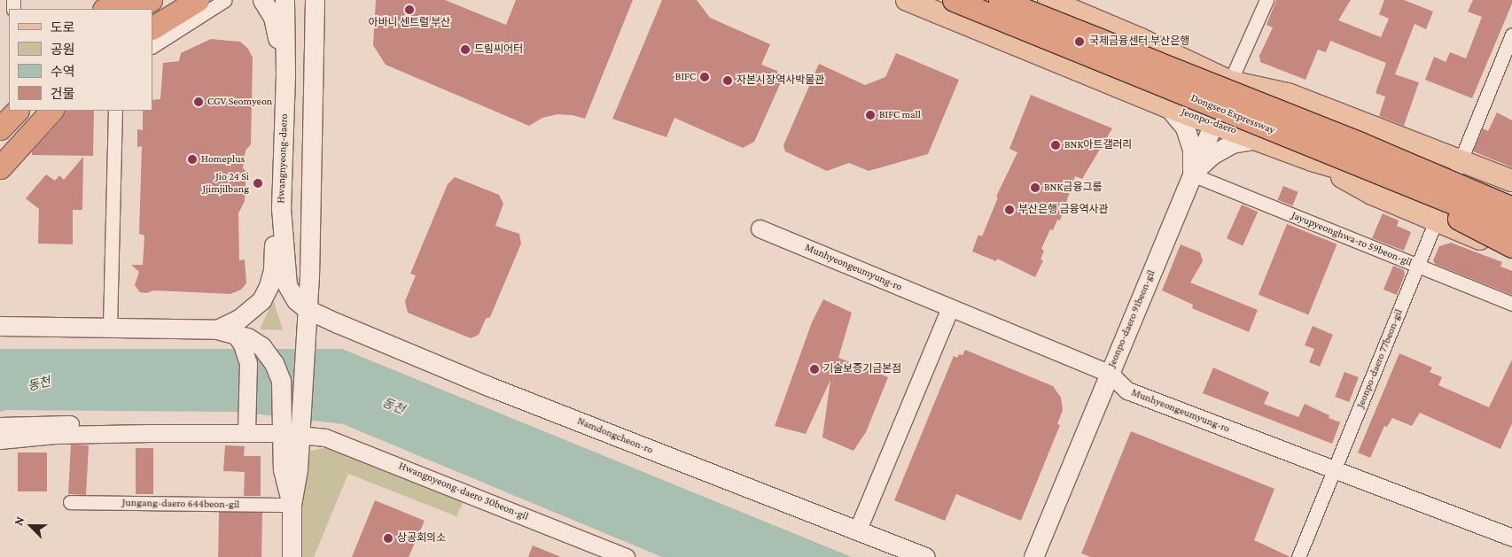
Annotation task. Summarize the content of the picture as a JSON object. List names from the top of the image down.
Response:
{
  "streets": {
    "highway": ["Dongseo Expressway"],
    "main road": [
      "Jeonpo-daero",
      "Hwangnyeong-daero",
      "Jeonpo-daero 91beon-gil",
      "Namdongcheon-ro"
    ],
    "street": [
      "Jayupyeonghwa-ro 59beon-gil",
      "Munhyeongeumyung-ro",
      "Jeonpo-daero 77beon-gil",
      "Hwangnyeong-daero 30beon-gil",
      "Jungang-daero 644beon-gil"
    ]
  },
  "crossings": [
    ["Jeonpo-daero", "Jeonpo-daero 91beon-gil"],
    ["Jeonpo-daero", "Jeonpo-daero 77beon-gil"],
    ["Hwangnyeong-daero", "Namdongcheon-ro"],
    ["Jayupyeonghwa-ro 59beon-gil", "Jeonpo-daero 91beon-gil"],
    ["Jayupyeonghwa-ro 59beon-gil", "Jeonpo-daero 77beon-gil"],
    ["Munhyeongeumyung-ro", "Jeonpo-daero 91beon-gil"],
    ["Munhyeongeumyung-ro", "Jeonpo-daero 77beon-gil"]
  ],
  "water": ["동천"],
  "places": [
    "아바니 센트럴 부산",
    "국제금융센터·부산은행",
    "드림씨어터",
    "BIFC",
    "자본시장역사박물관",
    "CGV Seomyeon",
    "BIFC mall",
    "BNK아트갤러리",
    "Homeplus",
    "Jio 24 Si Jjimjilbang",
    "BNK금융그룹",
    "부산은행 금융역사관",
    "기술보증기금본점",
    "상공회의소"
  ],
  "legend": [
    "도로",
    "공원",
    "수역",
    "건물"
  ],
  "north": "top left"
}
